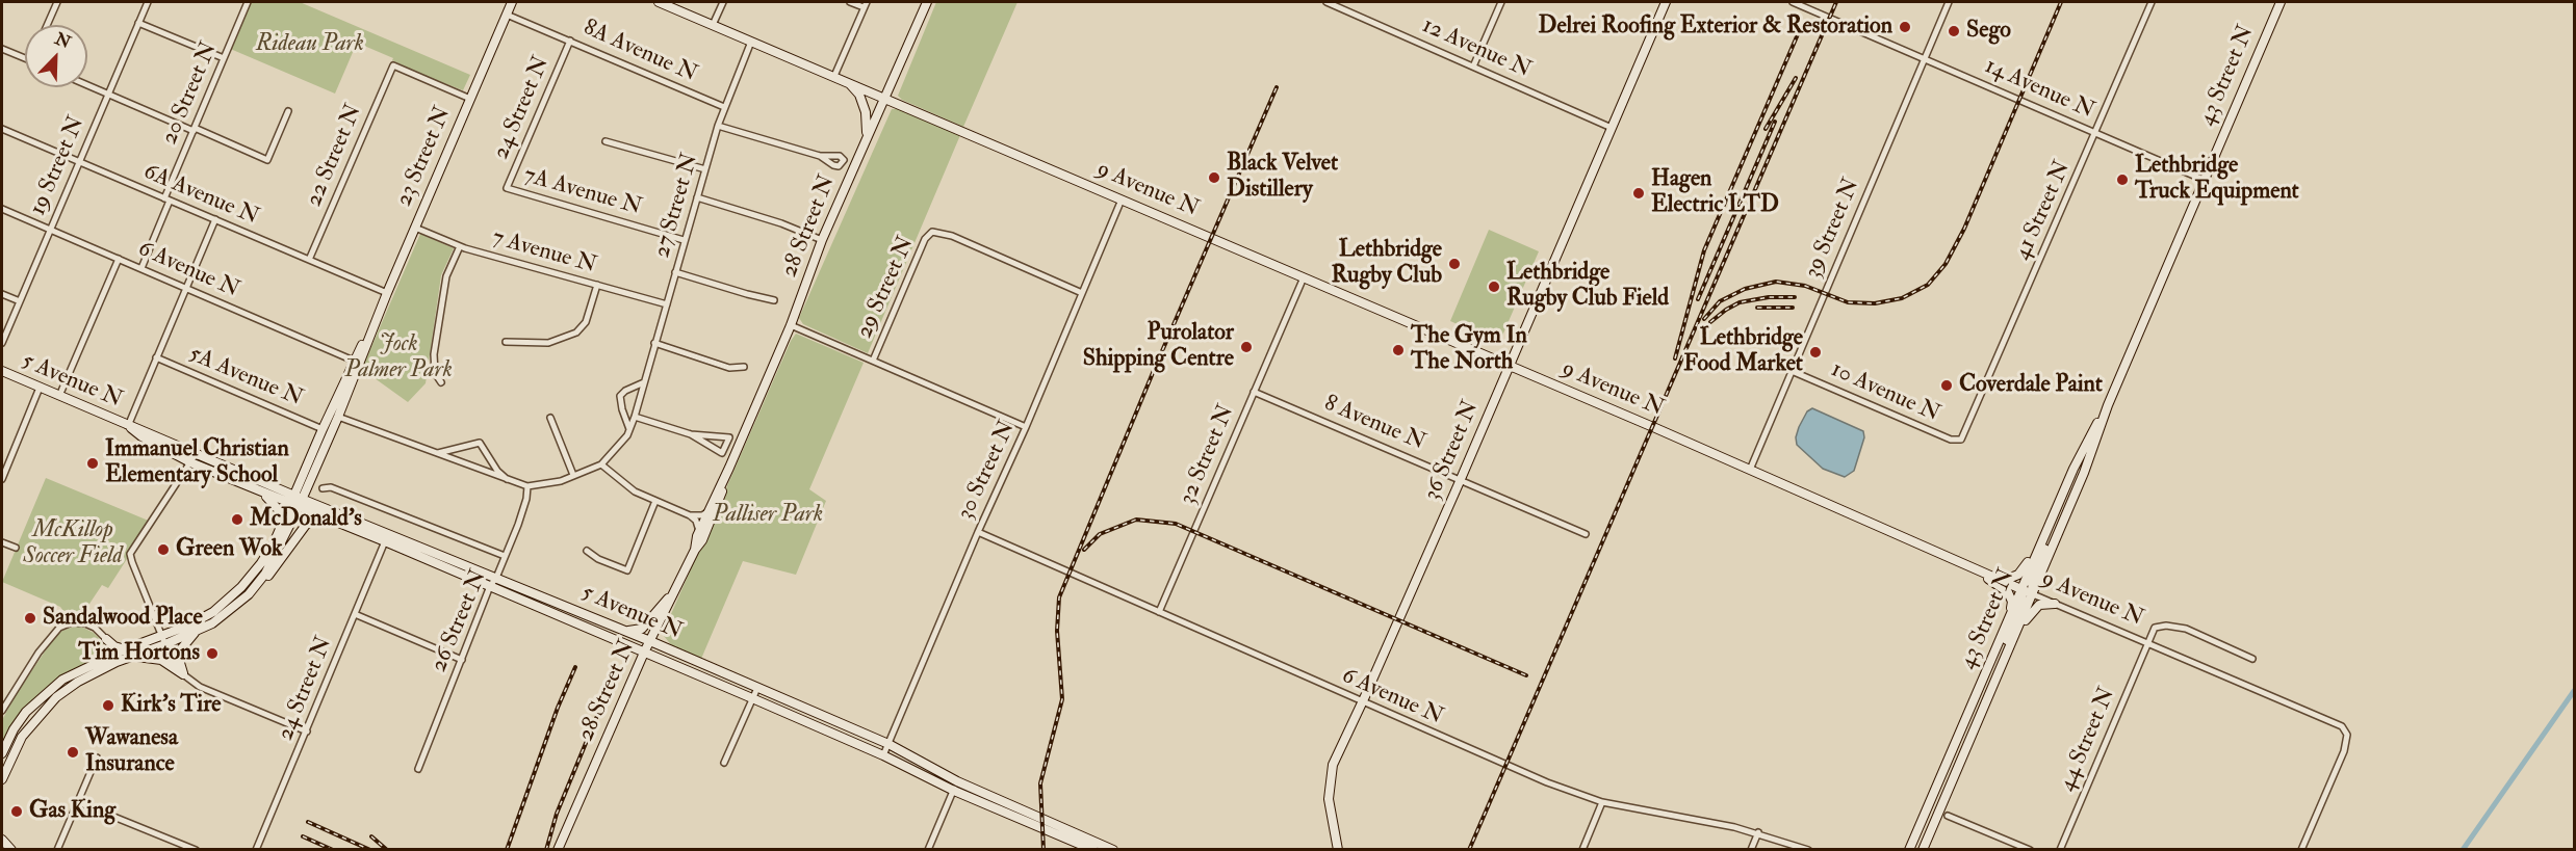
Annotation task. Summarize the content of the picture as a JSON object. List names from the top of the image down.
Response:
{
  "streets": {
    "main road": [
      "43 Street N",
      "23 Street N",
      "9 Avenue N",
      "28 Street N",
      "5 Avenue N",
      "36 Street N"
    ],
    "street": [
      "12 Avenue N",
      "8A Avenue N",
      "14 Avenue N",
      "20 Street N",
      "24 Street N",
      "22 Street N",
      "19 Street N",
      "7A Avenue N",
      "6A Avenue N",
      "27 Street N",
      "41 Street N",
      "39 Street N",
      "7 Avenue N",
      "6 Avenue N",
      "29 Street N",
      "5A Avenue N",
      "10 Avenue N",
      "8 Avenue N",
      "32 Street N",
      "30 Street N",
      "26 Street N",
      "44 Street N"
    ]
  },
  "crossings": [
    ["12 Avenue N", "36 Street N"],
    ["8A Avenue N", "24 Street N"],
    ["8A Avenue N", "23 Street N"],
    ["8A Avenue N", "27 Street N"],
    ["43 Street N", "14 Avenue N"],
    ["43 Street N", "9 Avenue N"],
    ["14 Avenue N", "41 Street N"],
    ["14 Avenue N", "39 Street N"],
    ["20 Street N", "6A Avenue N"],
    ["20 Street N", "6 Avenue N"],
    ["24 Street N", "7A Avenue N"],
    ["24 Street N", "5 Avenue N"],
    ["22 Street N", "23 Street N"],
    ["22 Street N", "6A Avenue N"],
    ["23 Street N", "6A Avenue N"],
    ["23 Street N", "7 Avenue N"],
    ["23 Street N", "6 Avenue N"],
    ["23 Street N", "5A Avenue N"],
    ["23 Street N", "5 Avenue N"],
    ["19 Street N", "6A Avenue N"],
    ["19 Street N", "6 Avenue N"],
    ["9 Avenue N", "27 Street N"],
    ["9 Avenue N", "28 Street N"],
    ["9 Avenue N", "39 Street N"],
    ["9 Avenue N", "36 Street N"],
    ["9 Avenue N", "32 Street N"],
    ["9 Avenue N", "30 Street N"],
    ["9 Avenue N", "44 Street N"],
    ["7A Avenue N", "27 Street N"],
    ["27 Street N", "7 Avenue N"],
    ["41 Street N", "10 Avenue N"],
    ["28 Street N", "5 Avenue N"],
    ["39 Street N", "10 Avenue N"],
    ["6 Avenue N", "36 Street N"],
    ["6 Avenue N", "32 Street N"],
    ["6 Avenue N", "30 Street N"],
    ["29 Street N", "30 Street N"],
    ["5 Avenue N", "30 Street N"],
    ["5 Avenue N", "26 Street N"],
    ["8 Avenue N", "36 Street N"],
    ["8 Avenue N", "32 Street N"]
  ],
  "parks": [
    "Rideau Park",
    "Jock Palmer Park",
    "Palliser Park",
    "McKillop Soccer Field"
  ],
  "places": [
    "Delrei Roofing Exterior & Restoration",
    "Sego",
    "Black Velvet Distillery",
    "Lethbridge Truck Equipment",
    "Hagen Electric LTD",
    "Lethbridge Rugby Club",
    "Lethbridge Rugby Club Field",
    "Purolator Shipping Centre",
    "The Gym In The North",
    "Lethbridge Food Market",
    "Coverdale Paint",
    "Immanuel Christian Elementary School",
    "McDonald's",
    "Green Wok",
    "Sandalwood Place",
    "Tim Hortons",
    "Kirk's Tire",
    "Wawanesa Insurance",
    "Gas King"
  ],
  "north": "top right"
}
